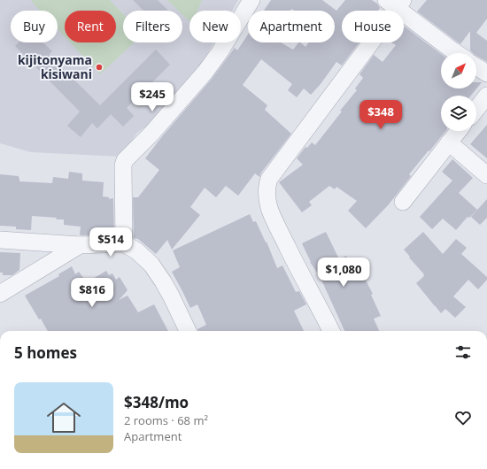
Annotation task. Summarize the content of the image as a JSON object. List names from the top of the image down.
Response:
{
  "places": ["kijitonyama kisiwani"],
  "north": "top right",
  "page": {
    "chip": [
      "Buy",
      "Rent",
      "Filters",
      "New",
      "Apartment",
      "House"
    ],
    "price": [
      "$245",
      "$348",
      "$514",
      "$1,080",
      "$816"
    ],
    "heading": "5 homes",
    "list": [
      {
        "name": "$348/mo",
        "note": "2 rooms · 68 m² · Apartment"
      }
    ]
  }
}
